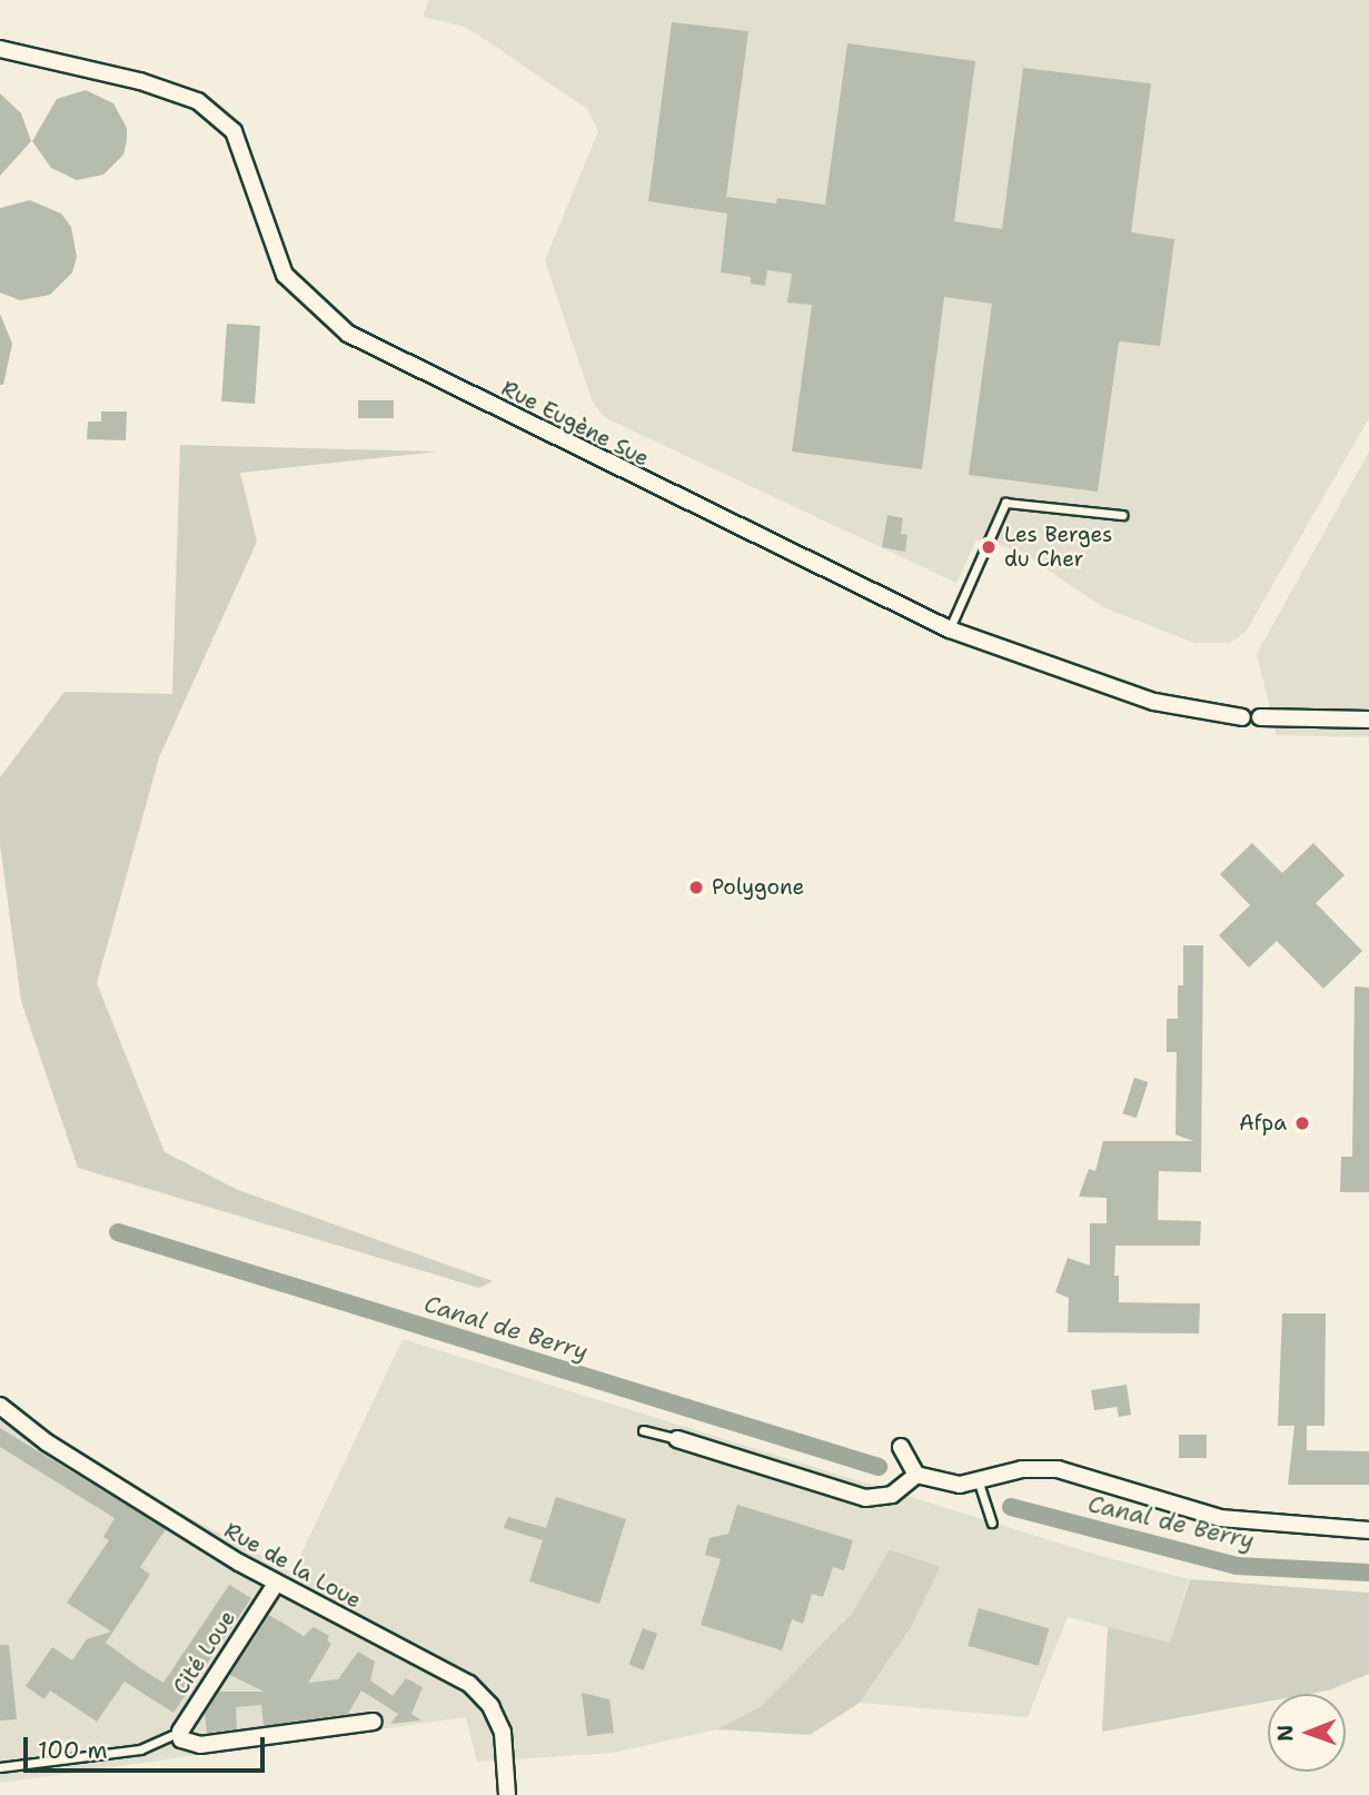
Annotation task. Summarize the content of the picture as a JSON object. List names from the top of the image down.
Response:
{
  "streets": {
    "street": ["Rue Eugène Sue", "Rue de la Loue", "Cité Loue"]
  },
  "crossings": [
    ["Rue de la Loue", "Cité Loue"]
  ],
  "water": ["Canal de Berry"],
  "places": ["Les Berges du Cher", "Polygone", "Afpa"],
  "scale_bar": "100 m",
  "north": "left"
}
